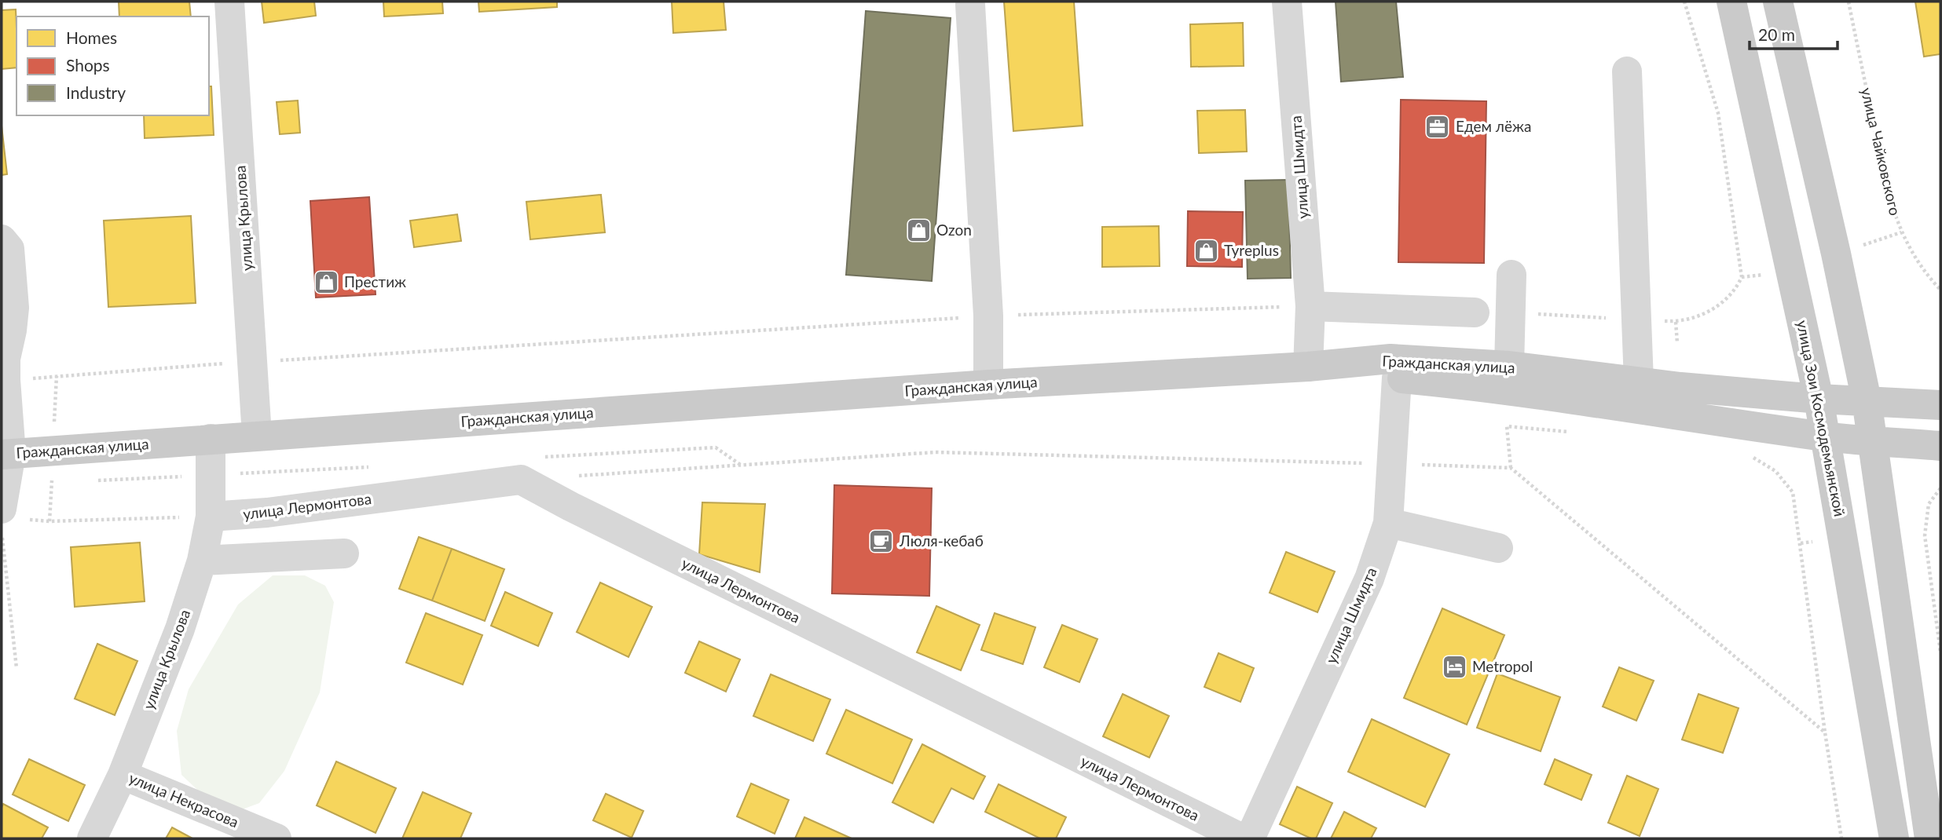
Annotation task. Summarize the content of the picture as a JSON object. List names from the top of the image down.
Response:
{
  "streets": {
    "main road": ["Гражданская улица", "улица Зои Космодемьянской"],
    "street": [
      "улица Шмидта",
      "улица Крылова",
      "улица Лермонтова",
      "улица Некрасова"
    ],
    "path": ["улица Чайковского"]
  },
  "crossings": [
    ["улица Шмидта", "Гражданская улица"],
    ["улица Крылова", "Гражданская улица"],
    ["улица Крылова", "улица Лермонтова"],
    ["улица Крылова", "улица Некрасова"],
    ["Гражданская улица", "улица Зои Космодемьянской"]
  ],
  "places": {
    "office": ["Едем лёжа"],
    "shop": ["Ozon", "Tyreplus", "Престиж"],
    "cafe": ["Люля-кебаб"],
    "hotel": ["Metropol"]
  },
  "legend": ["Homes", "Shops", "Industry"],
  "scale_bar": "20 m"
}
